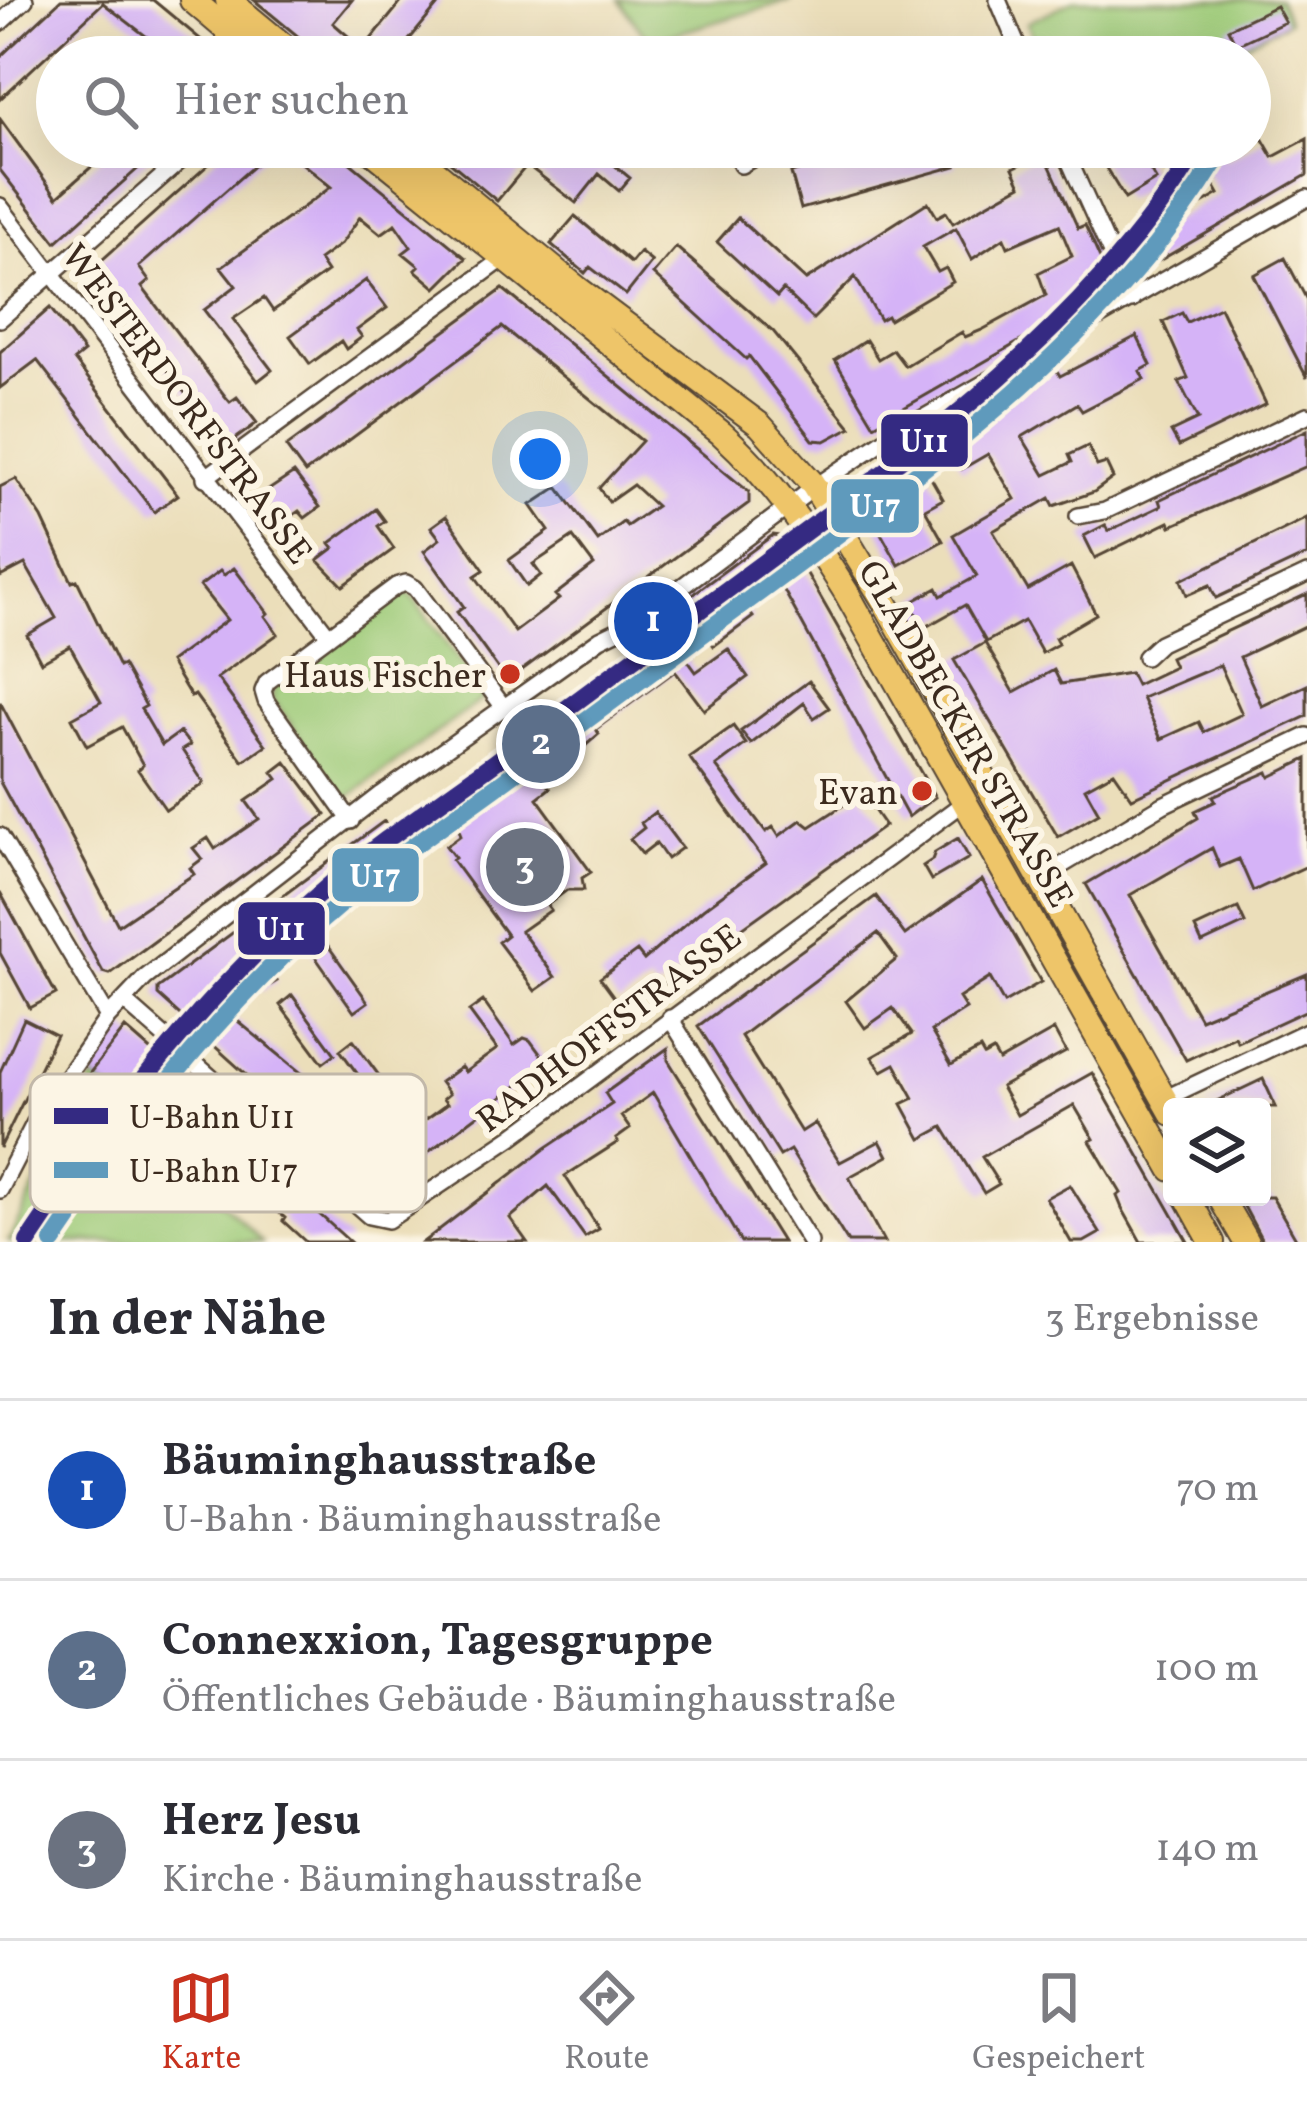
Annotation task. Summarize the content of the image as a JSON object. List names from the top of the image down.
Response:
{
  "streets": {
    "main road": ["GLADBECKER STRASSE"],
    "street": ["WESTERDORFSTRASSE", "RADHOFFSTRASSE"]
  },
  "crossings": [
    ["GLADBECKER STRASSE", "RADHOFFSTRASSE"]
  ],
  "places": ["Haus Fischer", "Evan"],
  "lines": ["metro line U11", "metro line U17"],
  "legend": ["U-Bahn U11", "U-Bahn U17"],
  "page": {
    "search": "Hier suchen",
    "pins": ["1", "2", "3"],
    "heading": ["In der Nähe", "3 Ergebnisse"],
    "list": [
      {
        "mark": "1",
        "name": "Bäuminghausstraße",
        "note": "U-Bahn · Bäuminghausstraße",
        "value": "70 m"
      },
      {
        "mark": "2",
        "name": "Connexxion, Tagesgruppe",
        "note": "Öffentliches Gebäude · Bäuminghausstraße",
        "value": "100 m"
      },
      {
        "mark": "3",
        "name": "Herz Jesu",
        "note": "Kirche · Bäuminghausstraße",
        "value": "140 m"
      }
    ],
    "nav": ["Karte", "Route", "Gespeichert"]
  }
}
